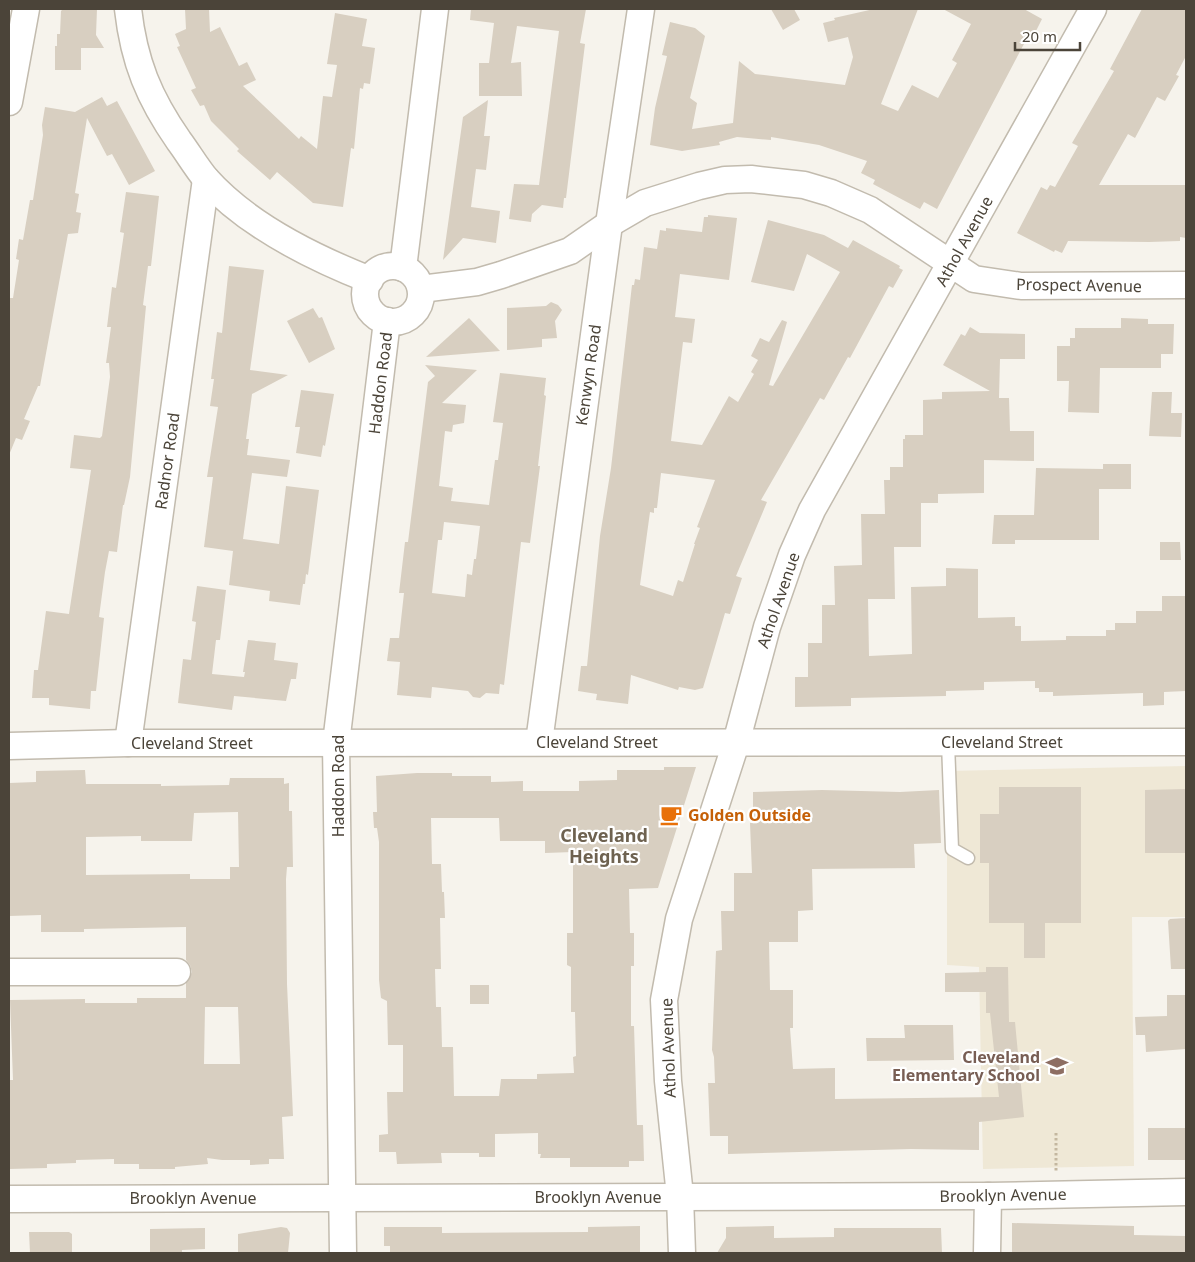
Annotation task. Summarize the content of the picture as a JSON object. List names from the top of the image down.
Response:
{
  "streets": {
    "street": [
      "Athol Avenue",
      "Prospect Avenue",
      "Kenwyn Road",
      "Haddon Road",
      "Radnor Road",
      "Cleveland Street",
      "Brooklyn Avenue"
    ]
  },
  "crossings": [
    ["Athol Avenue", "Prospect Avenue"],
    ["Athol Avenue", "Cleveland Street"],
    ["Athol Avenue", "Brooklyn Avenue"],
    ["Prospect Avenue", "Kenwyn Road"],
    ["Prospect Avenue", "Haddon Road"],
    ["Kenwyn Road", "Cleveland Street"],
    ["Haddon Road", "Cleveland Street"],
    ["Haddon Road", "Brooklyn Avenue"],
    ["Radnor Road", "Cleveland Street"]
  ],
  "districts": ["Cleveland Heights"],
  "places": {
    "cafe": ["Golden Outside"],
    "school or university": ["Cleveland Elementary School"]
  },
  "scale_bar": "20 m"
}
